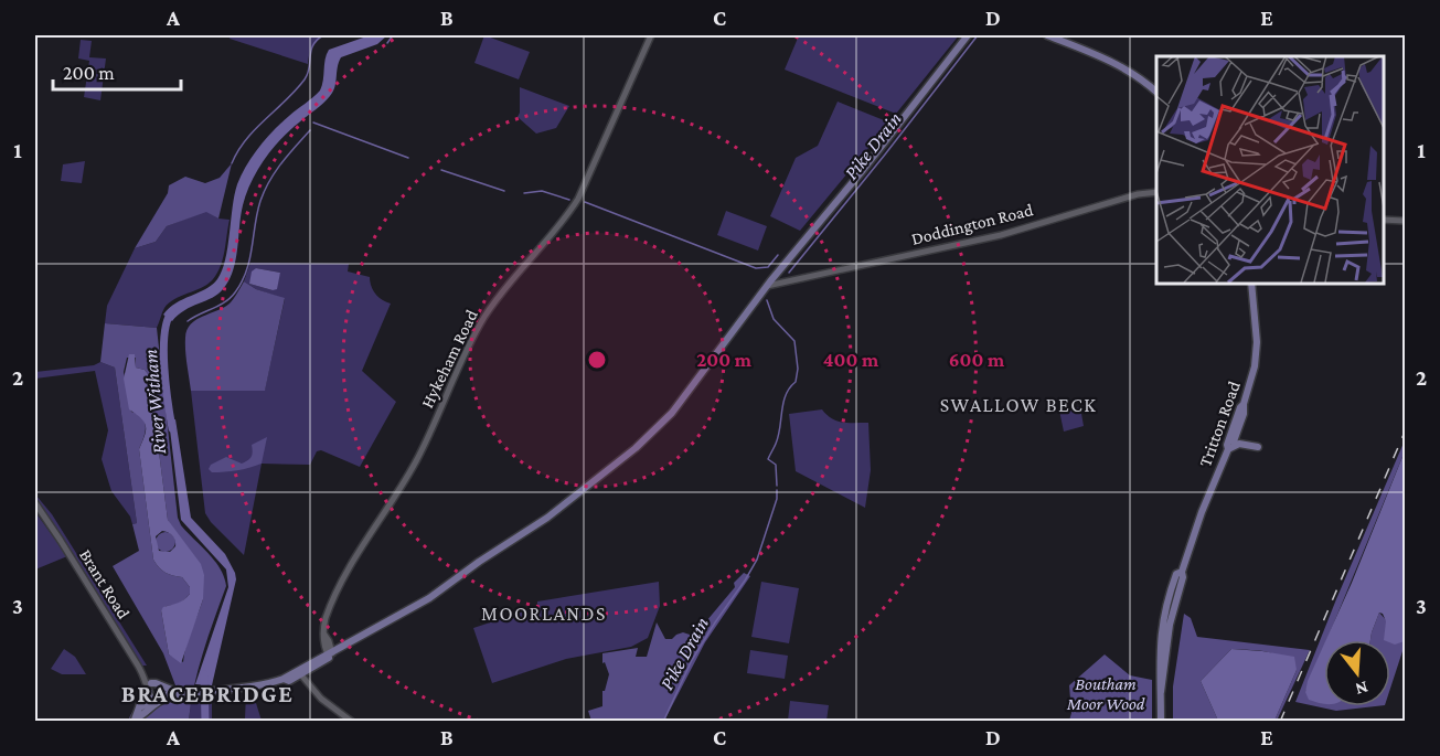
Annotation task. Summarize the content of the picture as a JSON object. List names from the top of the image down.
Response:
{
  "streets": {
    "main road": ["Tritton Road"],
    "street": ["Doddington Road", "Hykeham Road", "Brant Road"]
  },
  "districts": ["SWALLOW BECK", "MOORLANDS", "BRACEBRIDGE"],
  "water": ["Pike Drain", "River Witham"],
  "parks": ["Boutham Moor Wood"],
  "scale_bar": "200 m",
  "north": "bottom",
  "grid": {
    "columns": [
      "A",
      "B",
      "C",
      "D",
      "E"
    ],
    "rows": ["1", "2", "3"]
  },
  "rings": ["200 m", "400 m", "600 m"]
}
